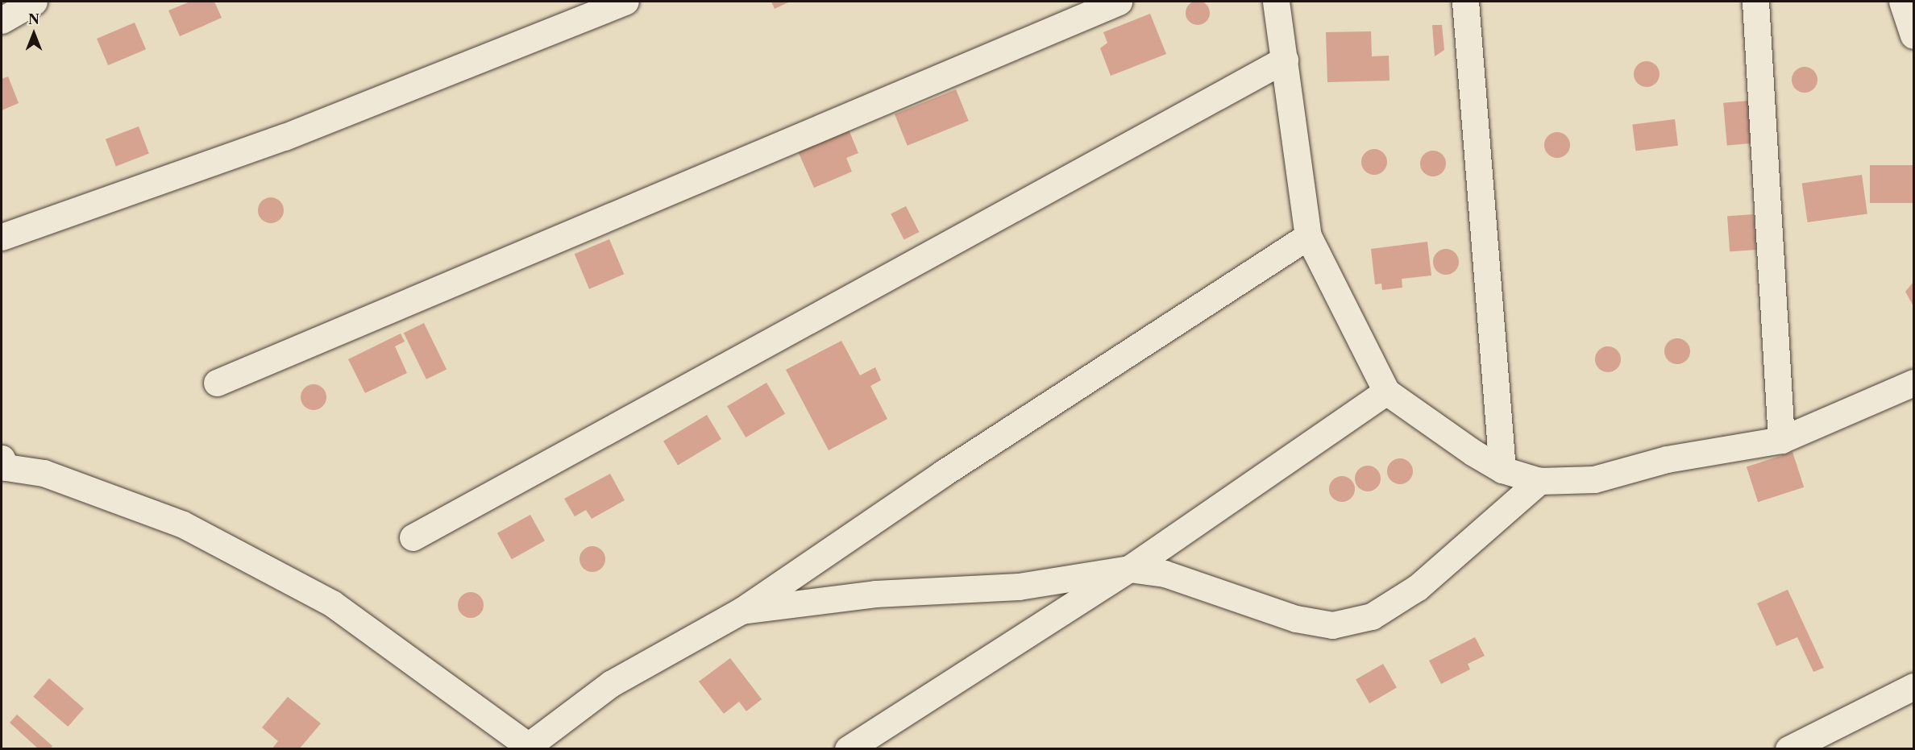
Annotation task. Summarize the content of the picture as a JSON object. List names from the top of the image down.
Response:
{
  "north": "top"
}
